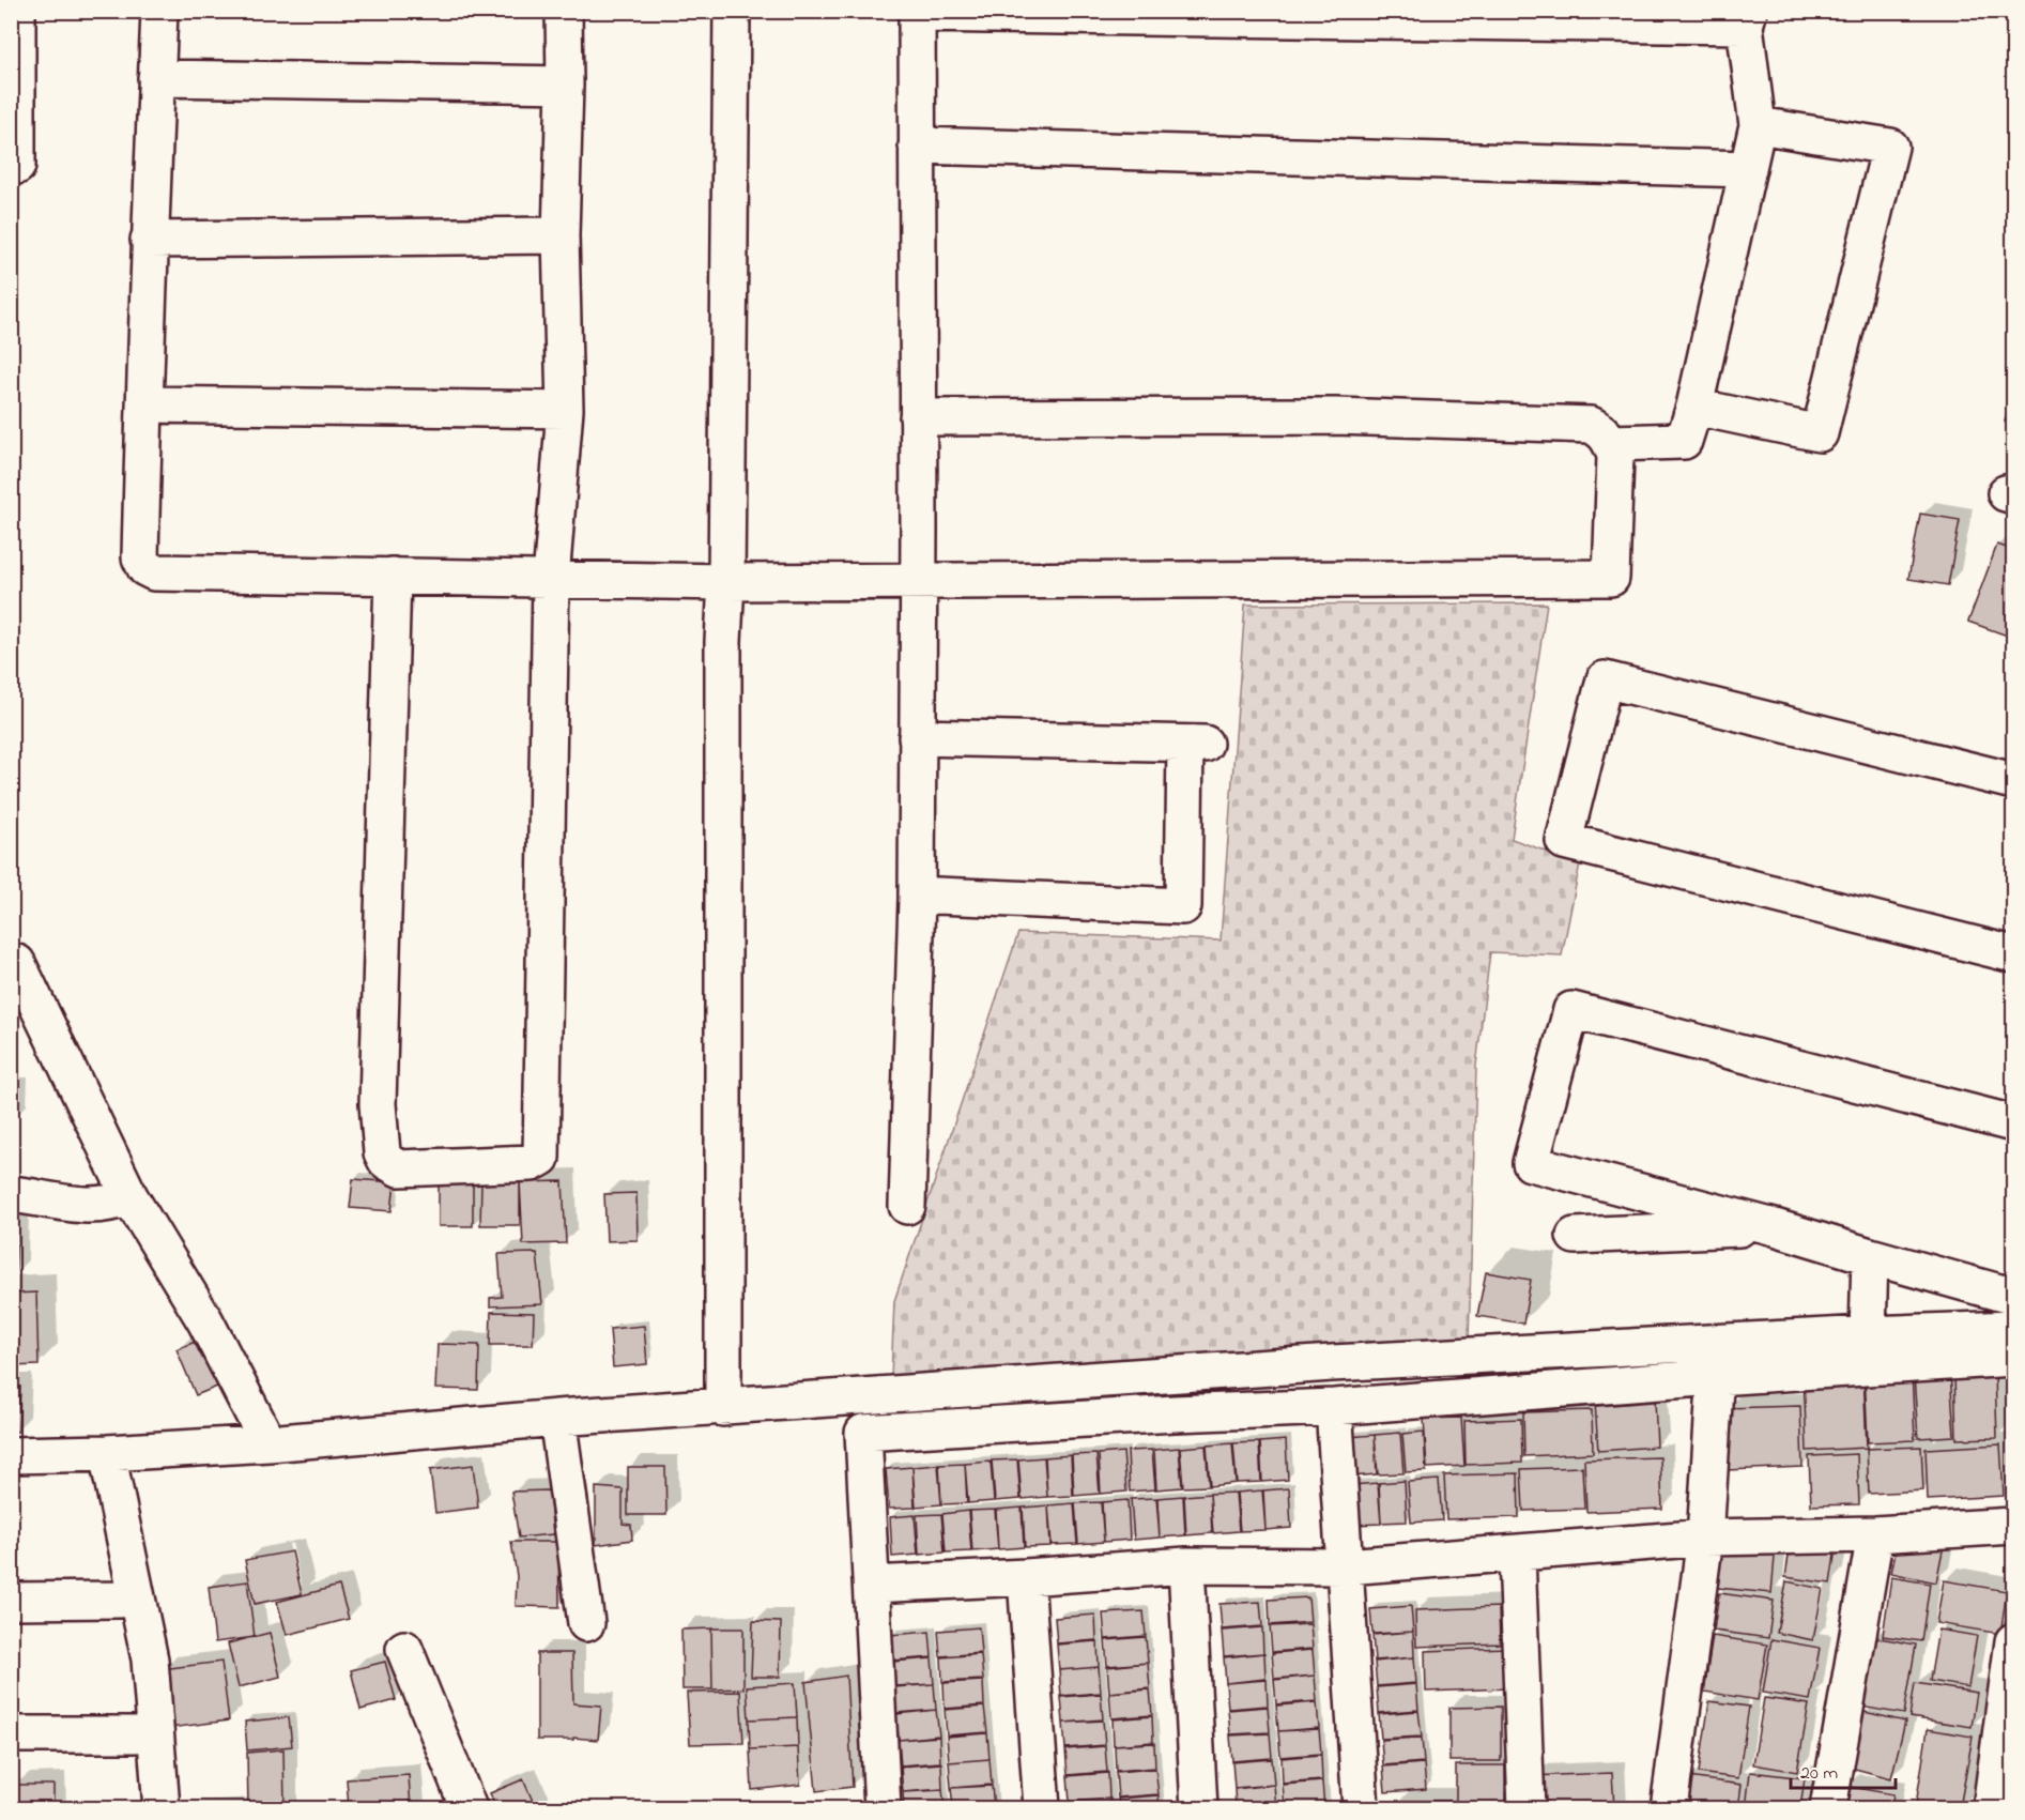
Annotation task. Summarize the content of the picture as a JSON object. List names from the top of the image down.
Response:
{
  "scale_bar": "20 m"
}
